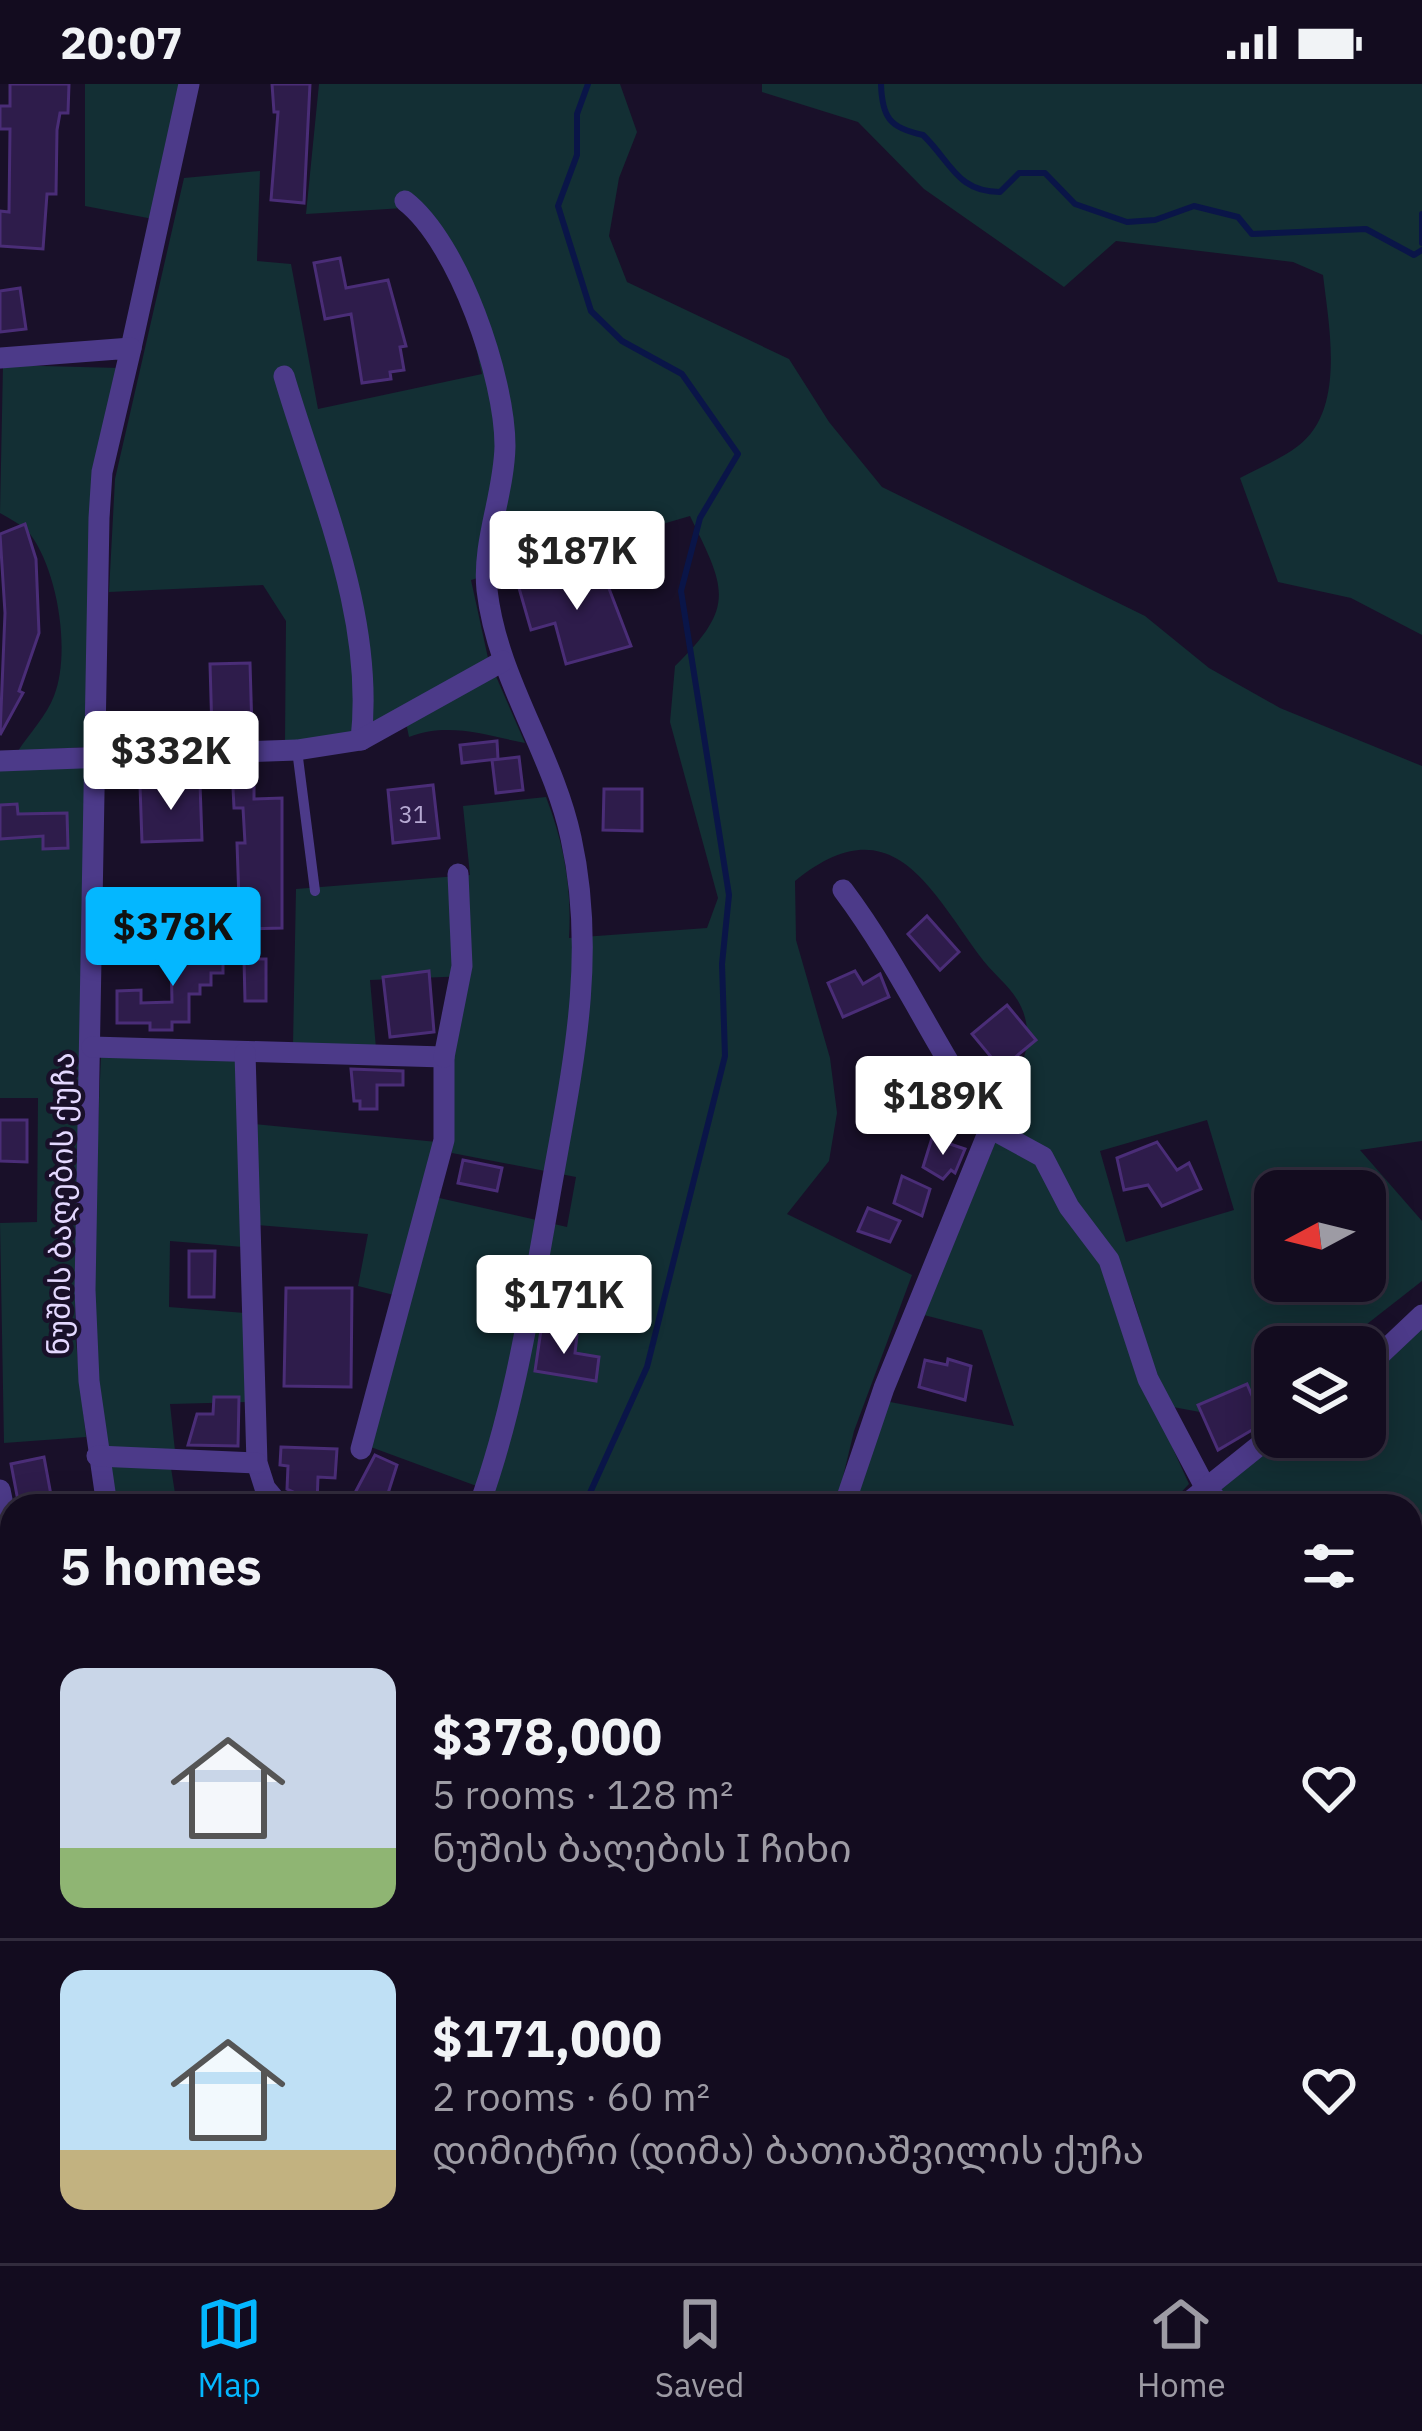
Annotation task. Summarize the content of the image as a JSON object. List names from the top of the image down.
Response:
{
  "streets": {
    "street": ["ნუშის ბაღების ქუჩა"]
  },
  "house_numbers": ["31"],
  "north": "left",
  "page": {
    "status": "20:07",
    "price": [
      "$187K",
      "$332K",
      "$378K",
      "$189K",
      "$171K"
    ],
    "heading": "5 homes",
    "list": [
      {
        "name": "$378,000",
        "note": "5 rooms · 128 m² · ნუშის ბაღების I ჩიხი"
      },
      {
        "name": "$171,000",
        "note": "2 rooms · 60 m² · დიმიტრი (დიმა) ბათიაშვილის ქუჩა"
      }
    ],
    "tabs": ["Map", "Saved", "Home"]
  }
}
